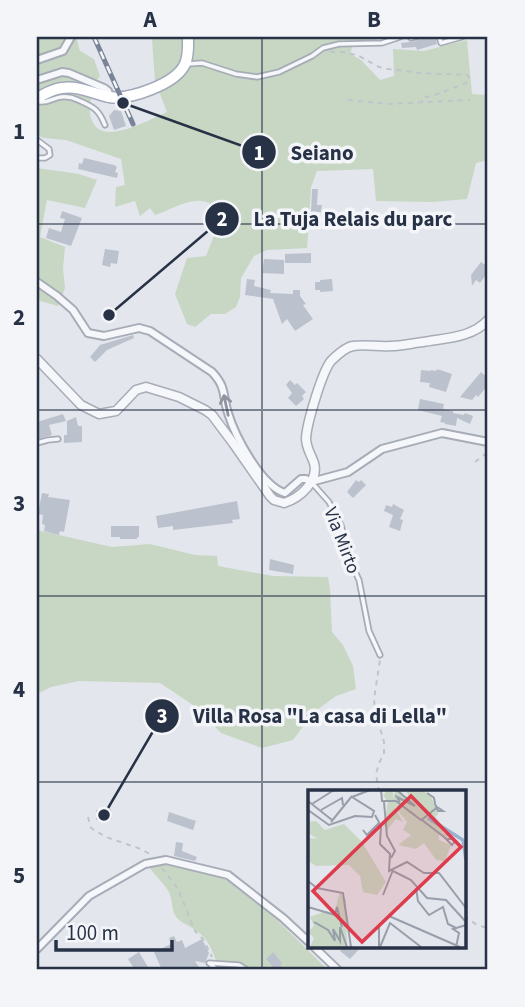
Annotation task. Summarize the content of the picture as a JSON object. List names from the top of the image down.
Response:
{
  "streets": {
    "lane": ["Via Mirto"]
  },
  "places": ["Seiano", "La Tuja Relais du parc", "Villa Rosa \"La casa di Lella\""],
  "scale_bar": "100 m",
  "grid": {
    "columns": ["A", "B"],
    "rows": [
      "1",
      "2",
      "3",
      "4",
      "5"
    ]
  }
}
